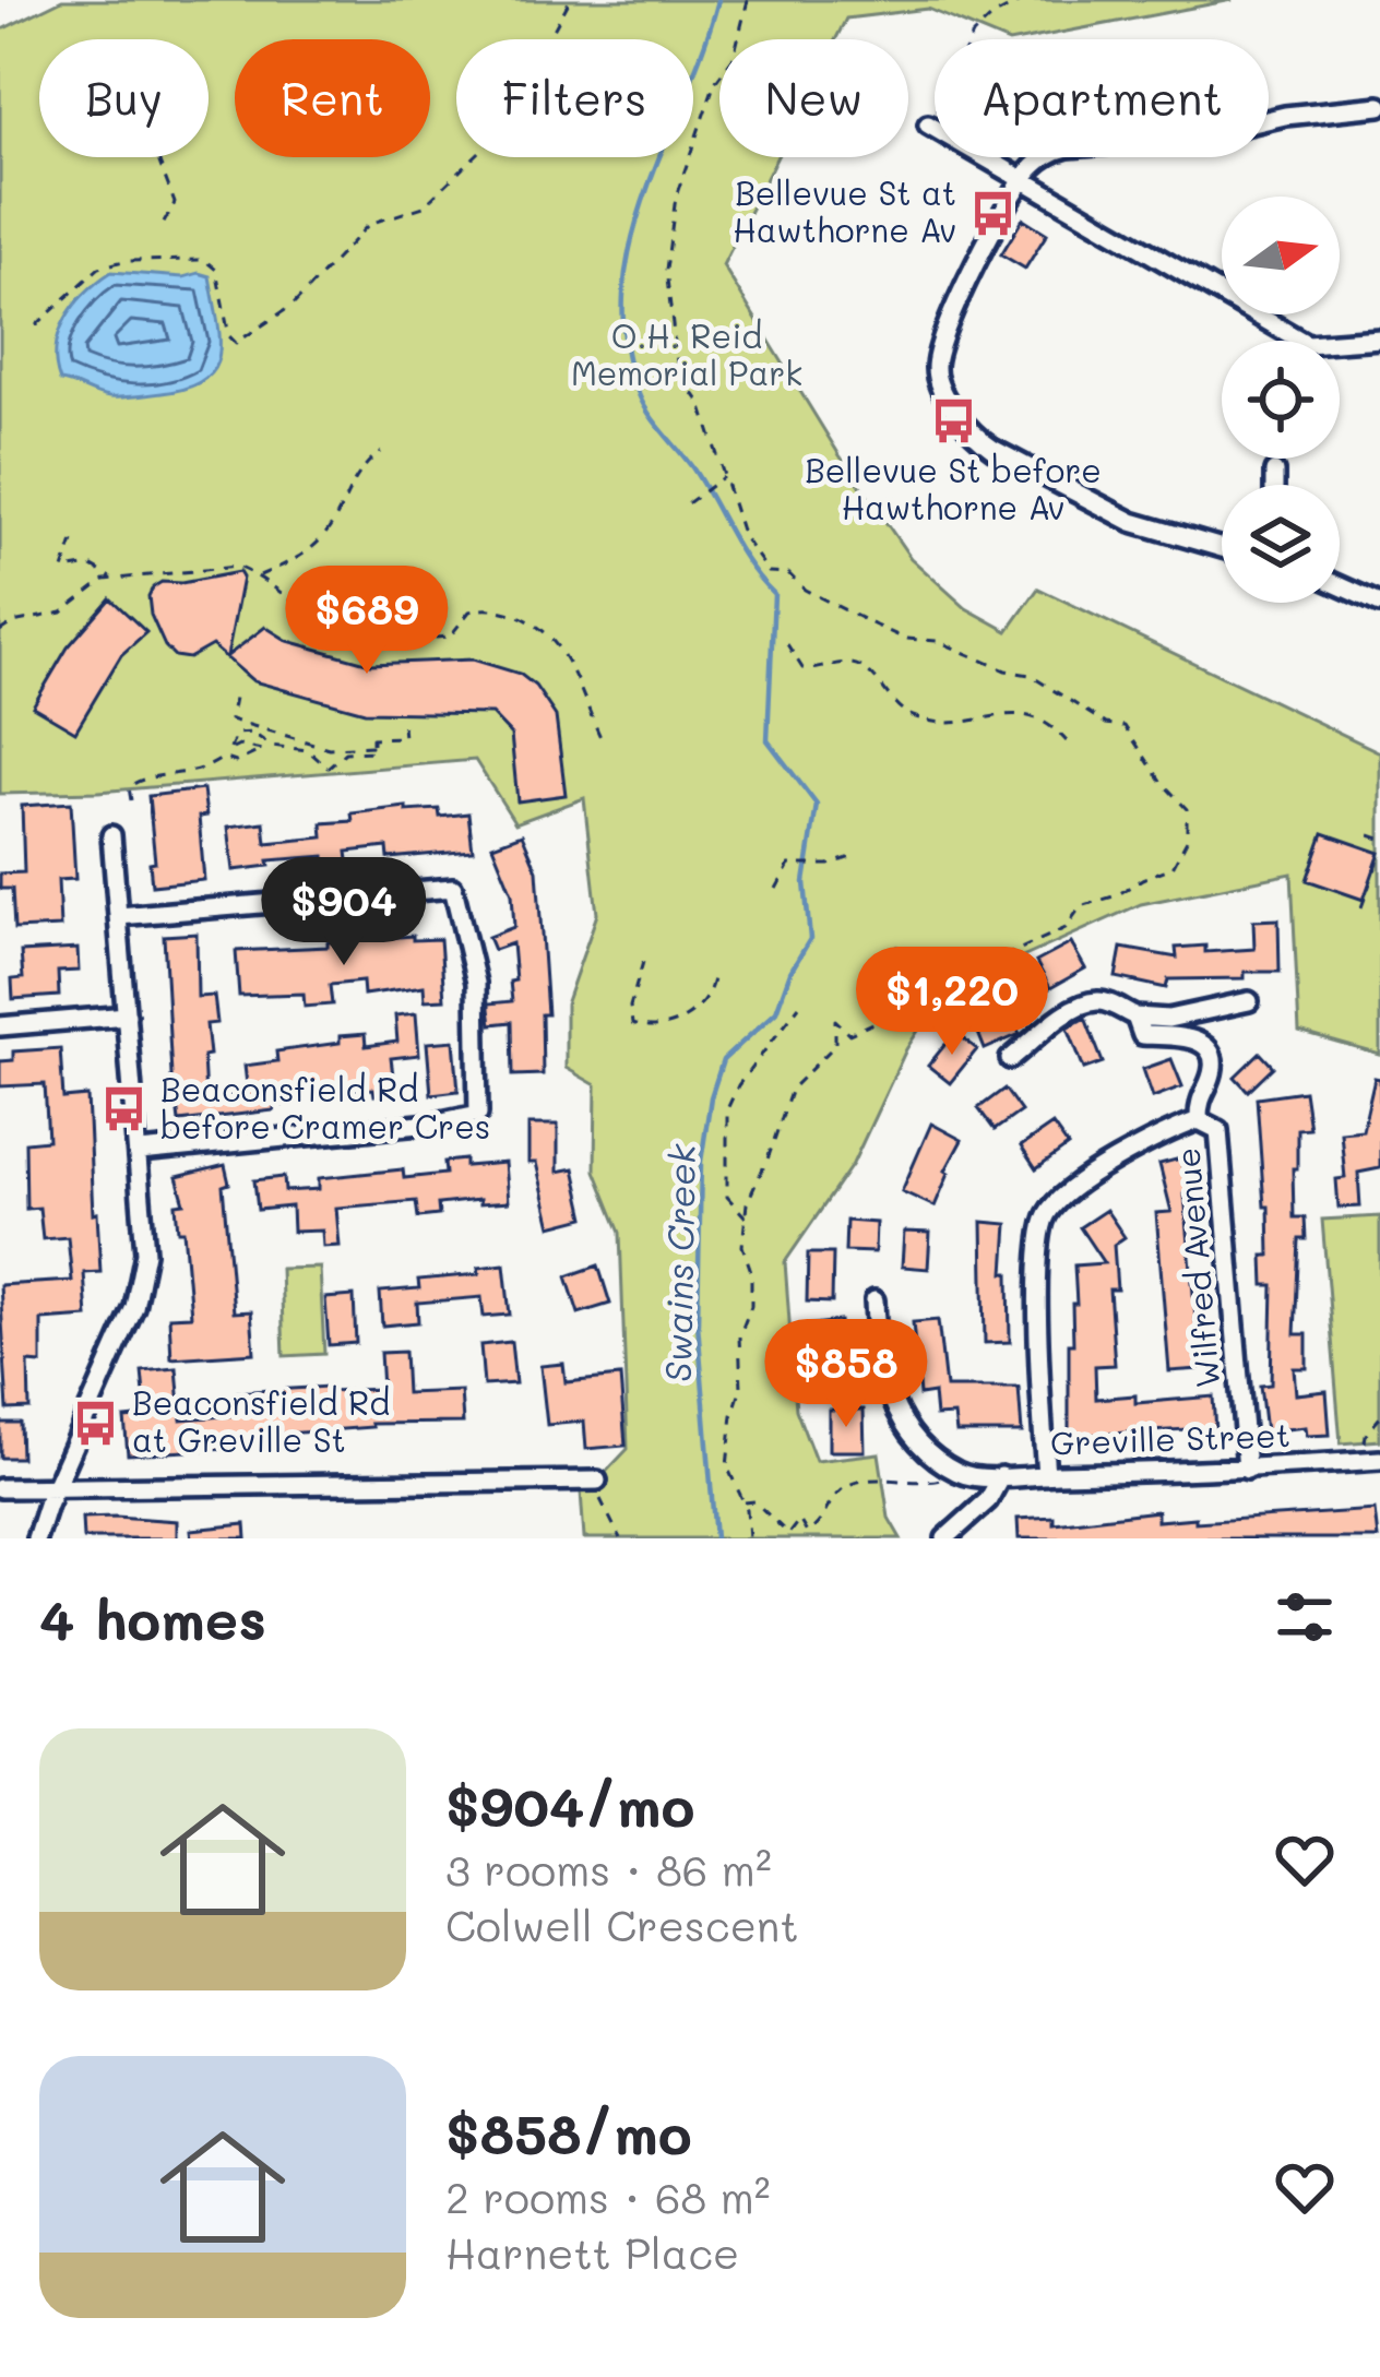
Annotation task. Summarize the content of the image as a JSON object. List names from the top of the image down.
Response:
{
  "streets": {
    "street": ["Wilfred Avenue", "Greville Street"]
  },
  "crossings": [
    ["Wilfred Avenue", "Greville Street"]
  ],
  "water": ["Swains Creek"],
  "parks": ["O.H. Reid Memorial Park"],
  "places": {
    "bus stop": [
      "Bellevue St at Hawthorne Av",
      "Bellevue St before Hawthorne Av",
      "Beaconsfield Rd before Cramer Cres",
      "Beaconsfield Rd at Greville St"
    ]
  },
  "north": "right",
  "page": {
    "chip": [
      "Buy",
      "Rent",
      "Filters",
      "New",
      "Apartment"
    ],
    "price": [
      "$689",
      "$904",
      "$1,220",
      "$858"
    ],
    "heading": "4 homes",
    "list": [
      {
        "name": "$904/mo",
        "note": "3 rooms · 86 m² · Colwell Crescent"
      },
      {
        "name": "$858/mo",
        "note": "2 rooms · 68 m² · Harnett Place"
      }
    ]
  }
}
